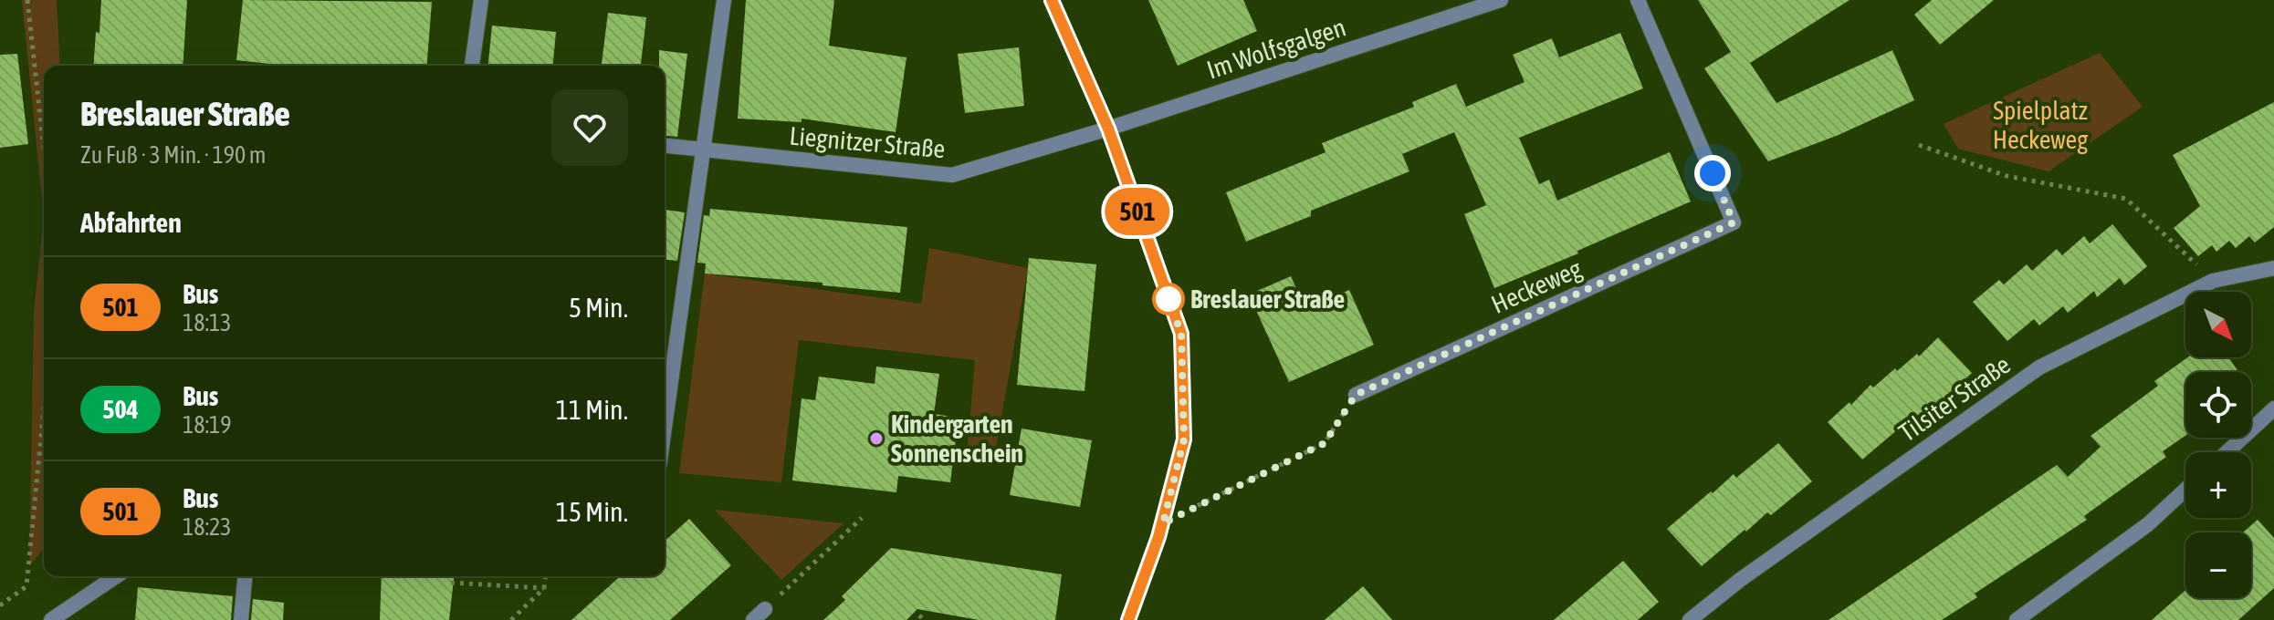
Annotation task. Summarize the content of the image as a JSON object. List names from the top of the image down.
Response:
{
  "streets": {
    "street": [
      "Im Wolfsgalgen",
      "Liegnitzer Straße",
      "Heckeweg",
      "Tilsiter Straße"
    ]
  },
  "crossings": [
    ["Im Wolfsgalgen", "Liegnitzer Straße"]
  ],
  "parks": ["Spielplatz Heckeweg"],
  "places": ["Breslauer Straße", "Kindergarten Sonnenschein"],
  "lines": ["bus line 501"],
  "north": "bottom right",
  "page": {
    "on_map": "501",
    "heading": [
      ["Breslauer Straße", "Zu Fuß · 3 Min. · 190 m"],
      "Abfahrten"
    ],
    "list": [
      {
        "mark": "501",
        "name": "Bus",
        "note": "18:13",
        "value": "5 Min."
      },
      {
        "mark": "504",
        "name": "Bus",
        "note": "18:19",
        "value": "11 Min."
      },
      {
        "mark": "501",
        "name": "Bus",
        "note": "18:23",
        "value": "15 Min."
      }
    ],
    "map_buttons": ["+", "−"]
  }
}
